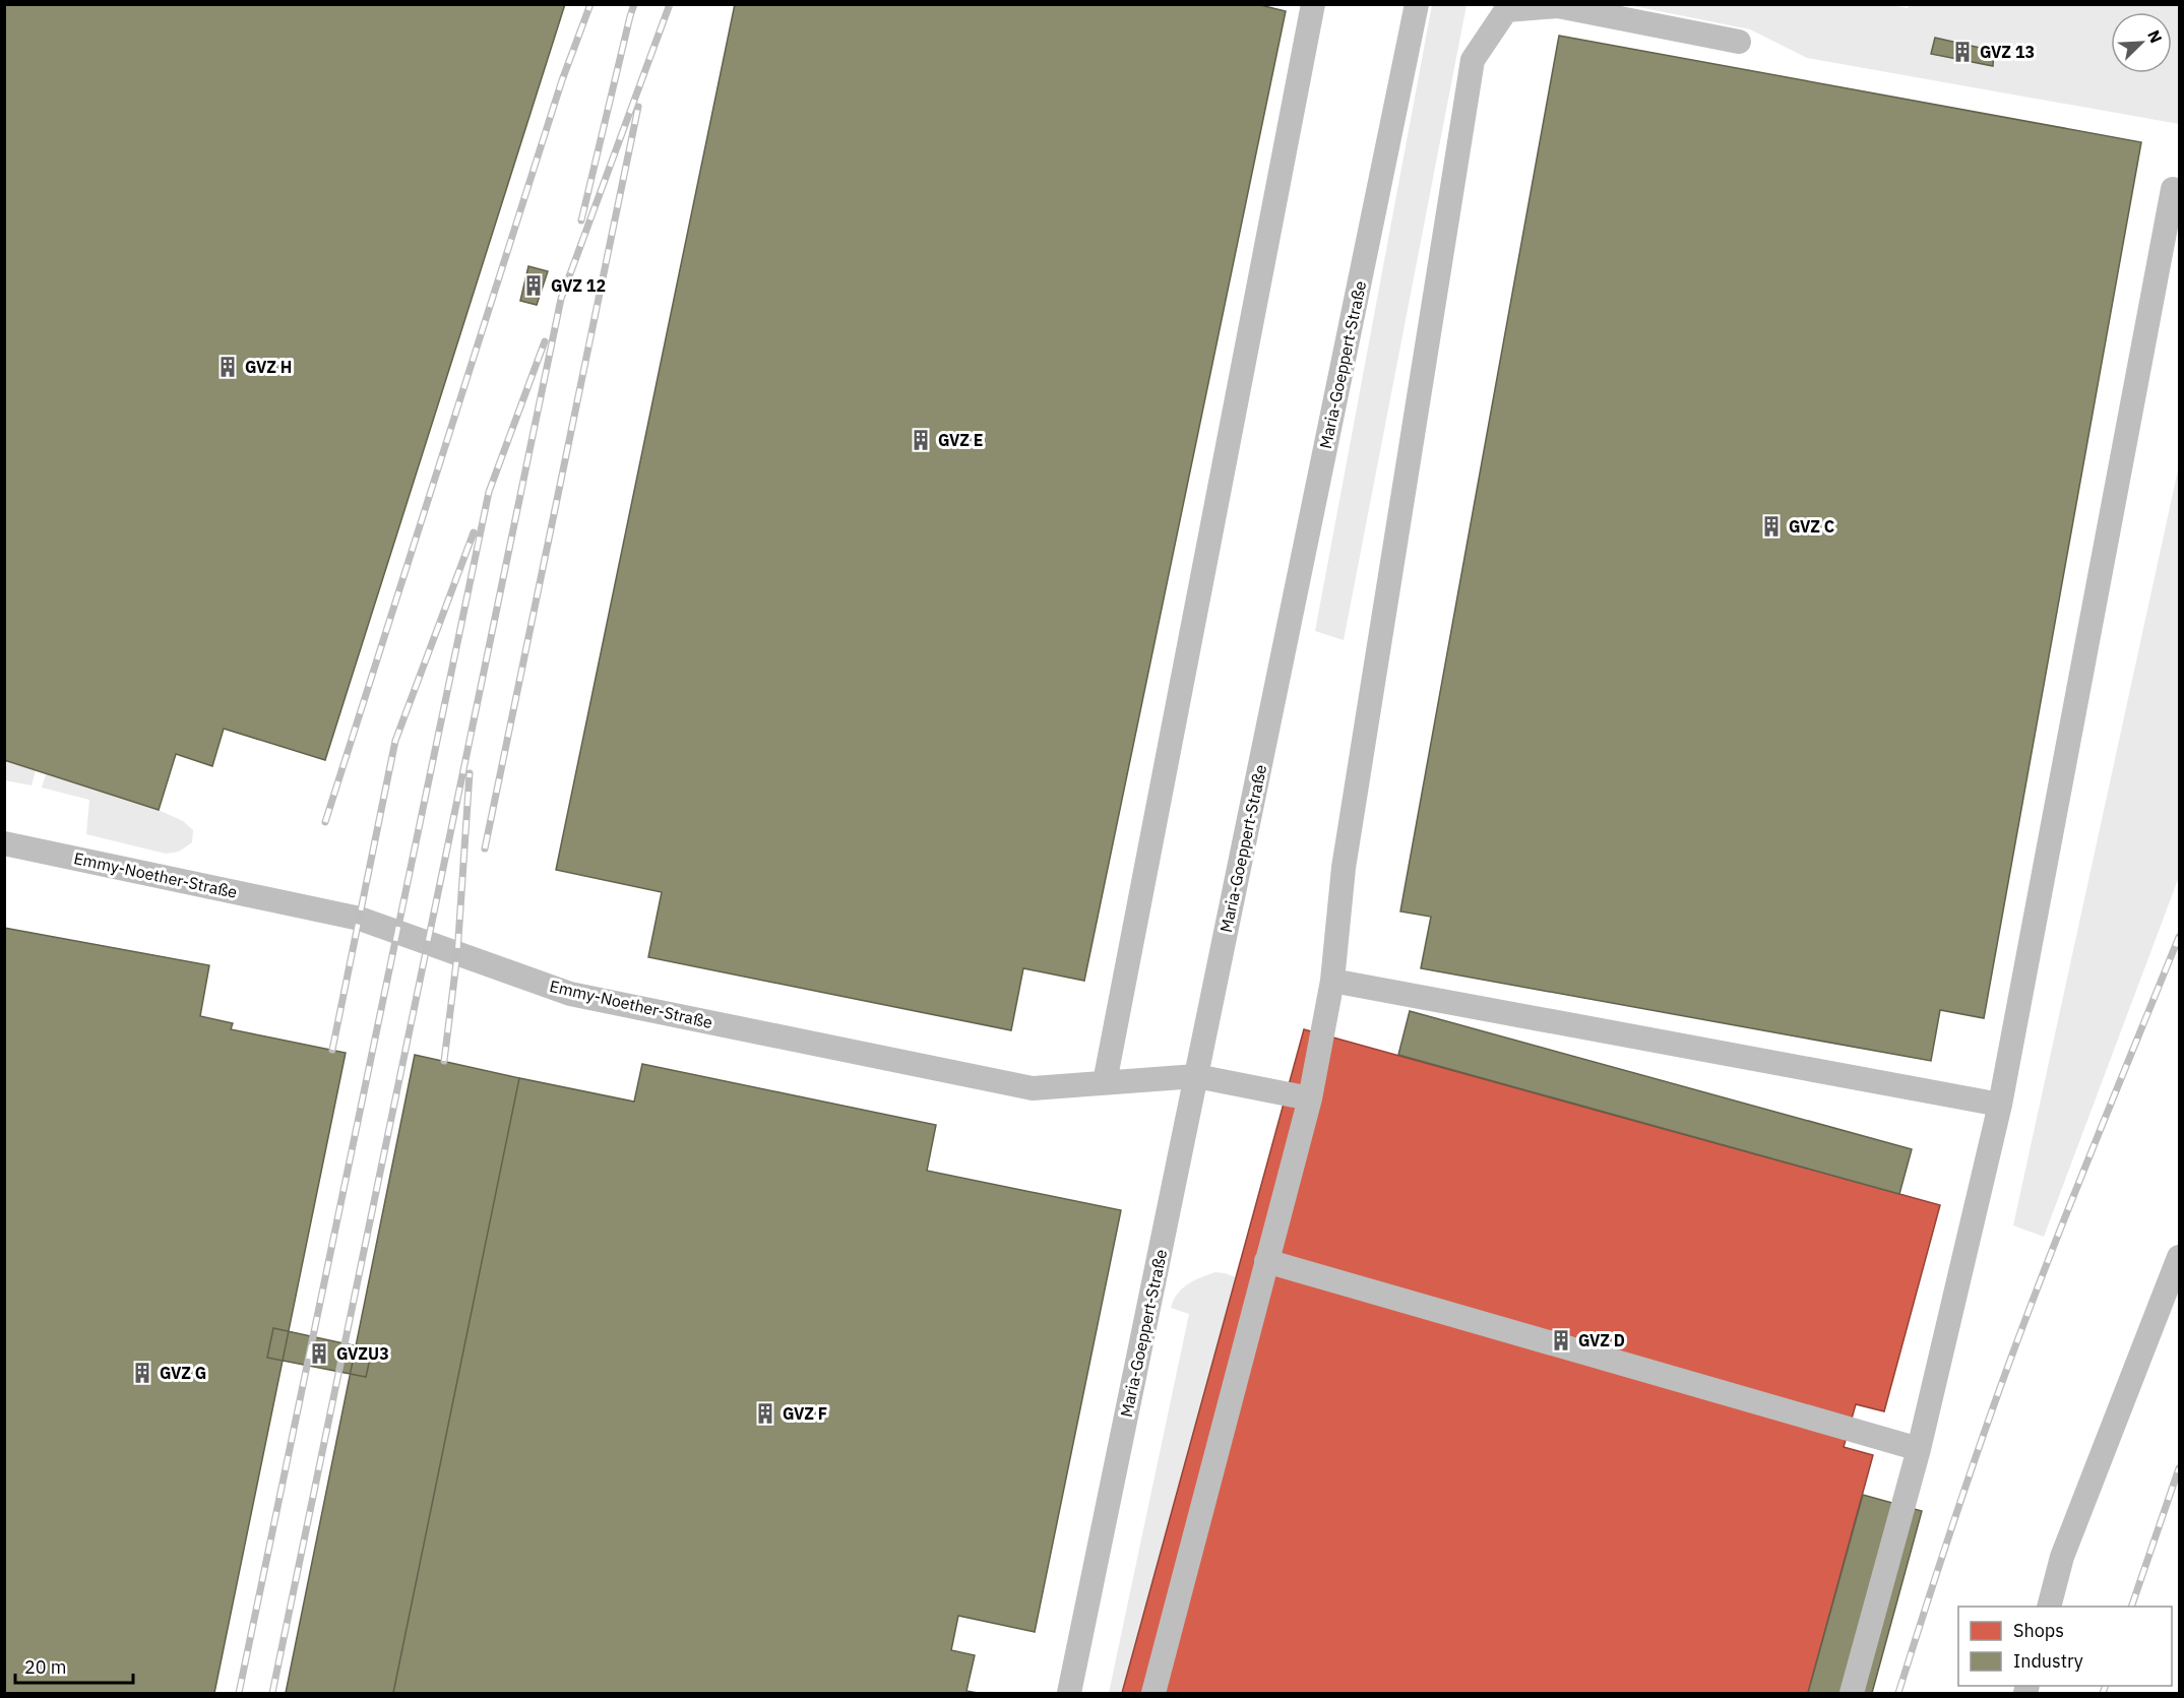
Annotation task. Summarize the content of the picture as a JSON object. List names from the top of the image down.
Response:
{
  "streets": {
    "lane": ["Maria-Goeppert-Straße", "Emmy-Noether-Straße"]
  },
  "crossings": [
    ["Maria-Goeppert-Straße", "Emmy-Noether-Straße"]
  ],
  "places": {
    "building": [
      "GVZ 13",
      "GVZ 12",
      "GVZ H",
      "GVZ E",
      "GVZ C",
      "GVZ D",
      "GVZU3",
      "GVZ G",
      "GVZ F"
    ]
  },
  "legend": ["Shops", "Industry"],
  "scale_bar": "20 m",
  "north": "top right"
}
